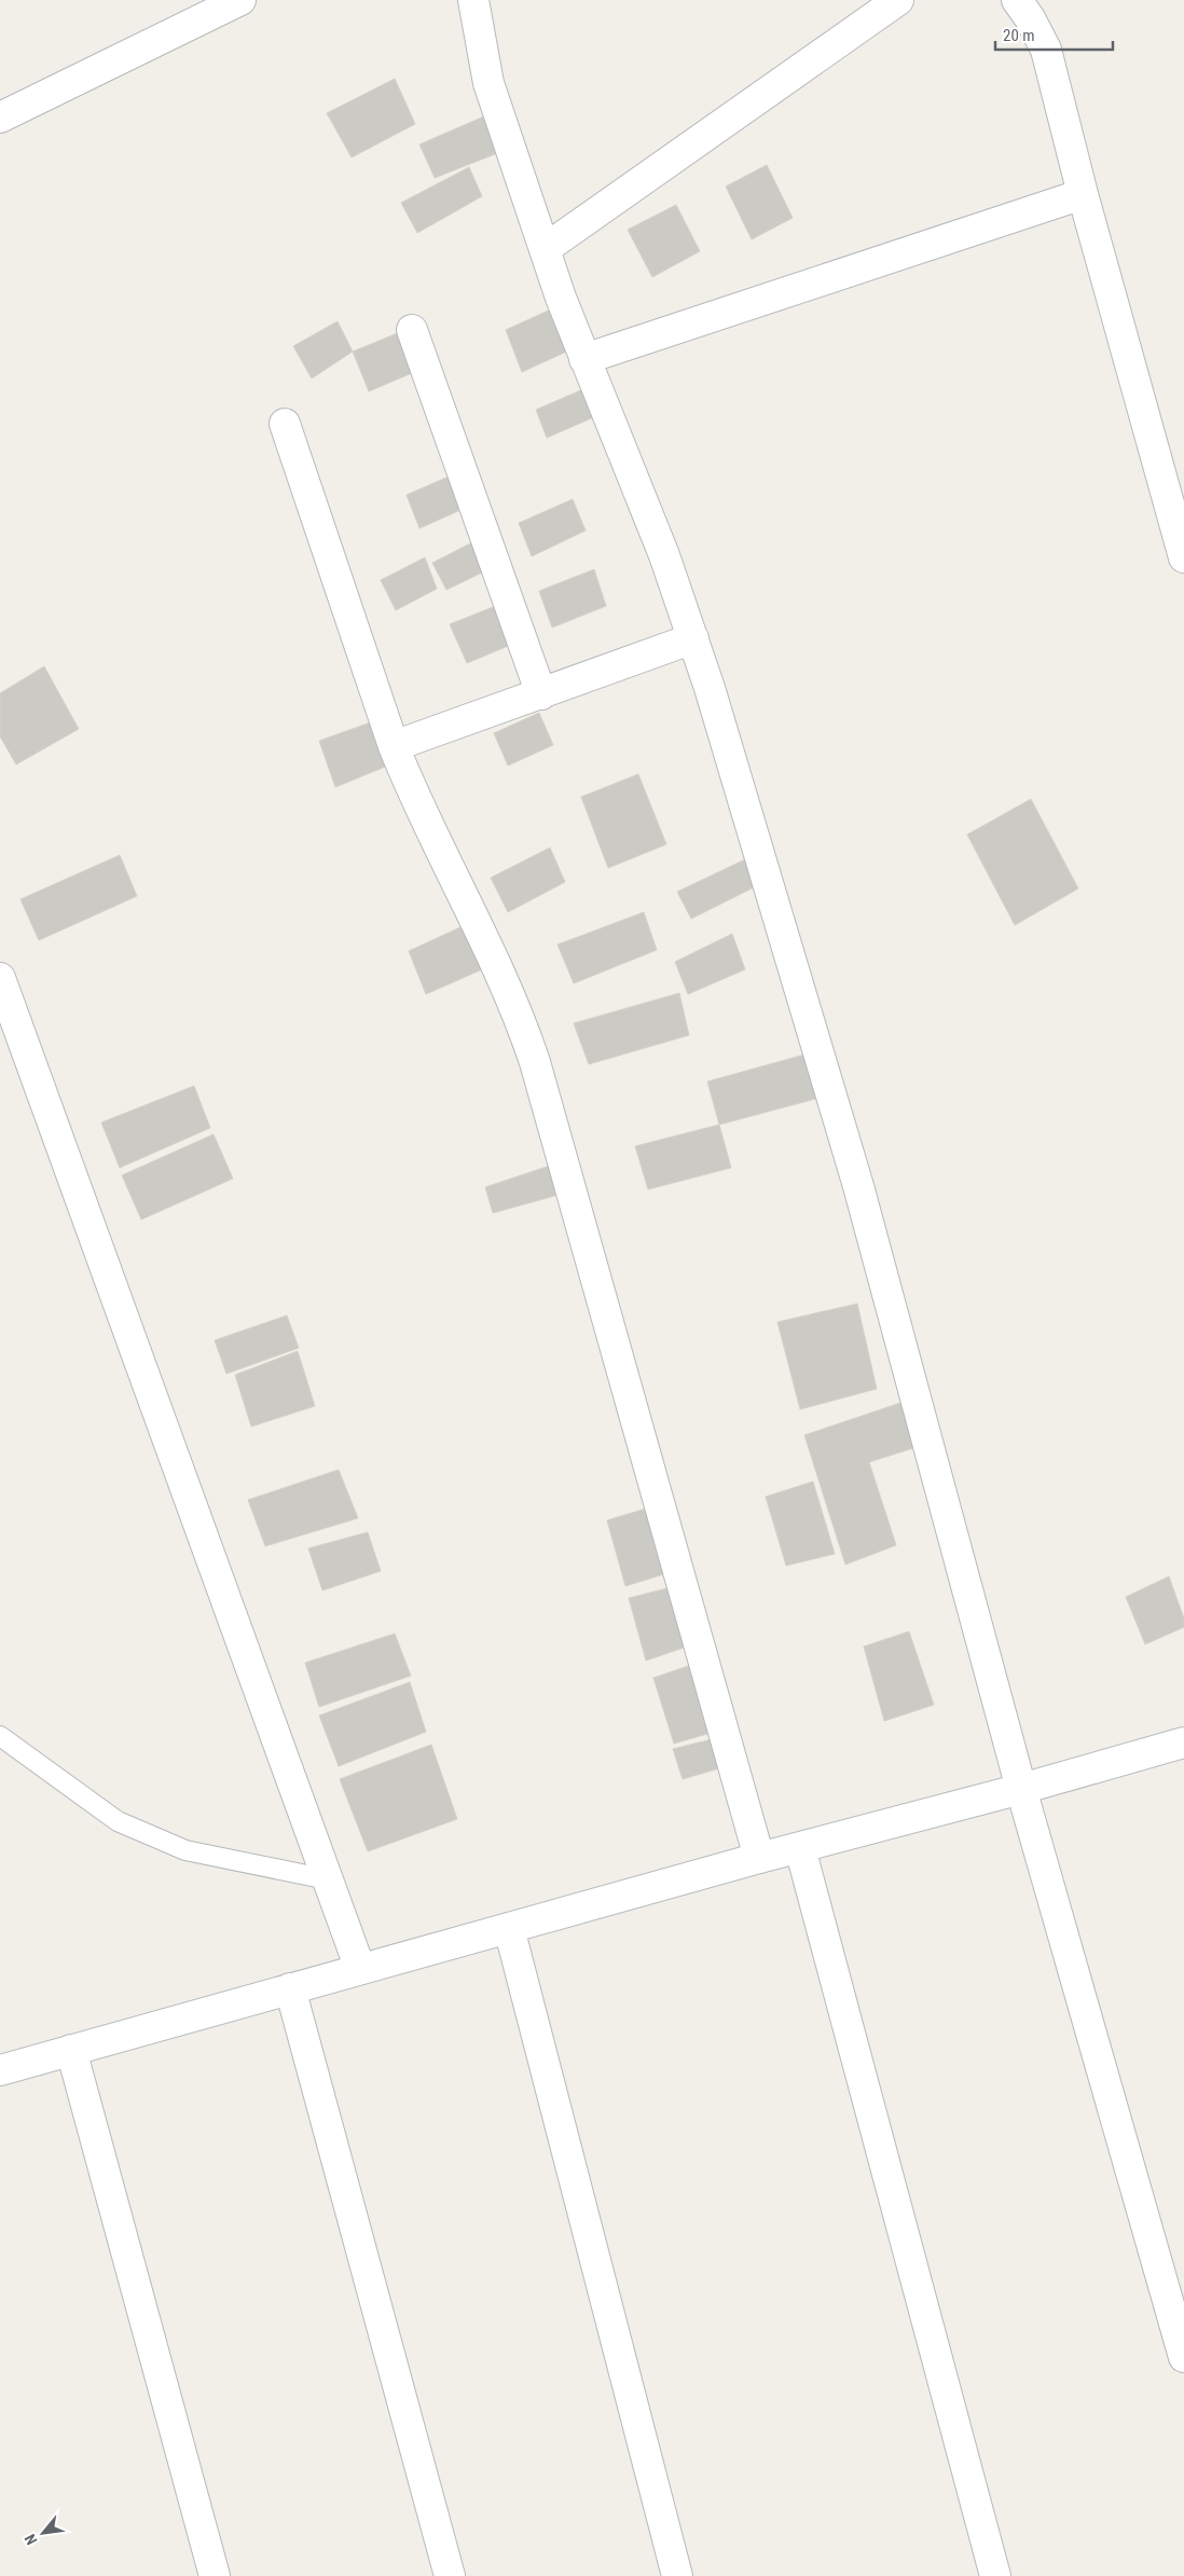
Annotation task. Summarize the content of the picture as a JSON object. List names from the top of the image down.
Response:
{
  "scale_bar": "20 m",
  "north": "bottom left"
}
